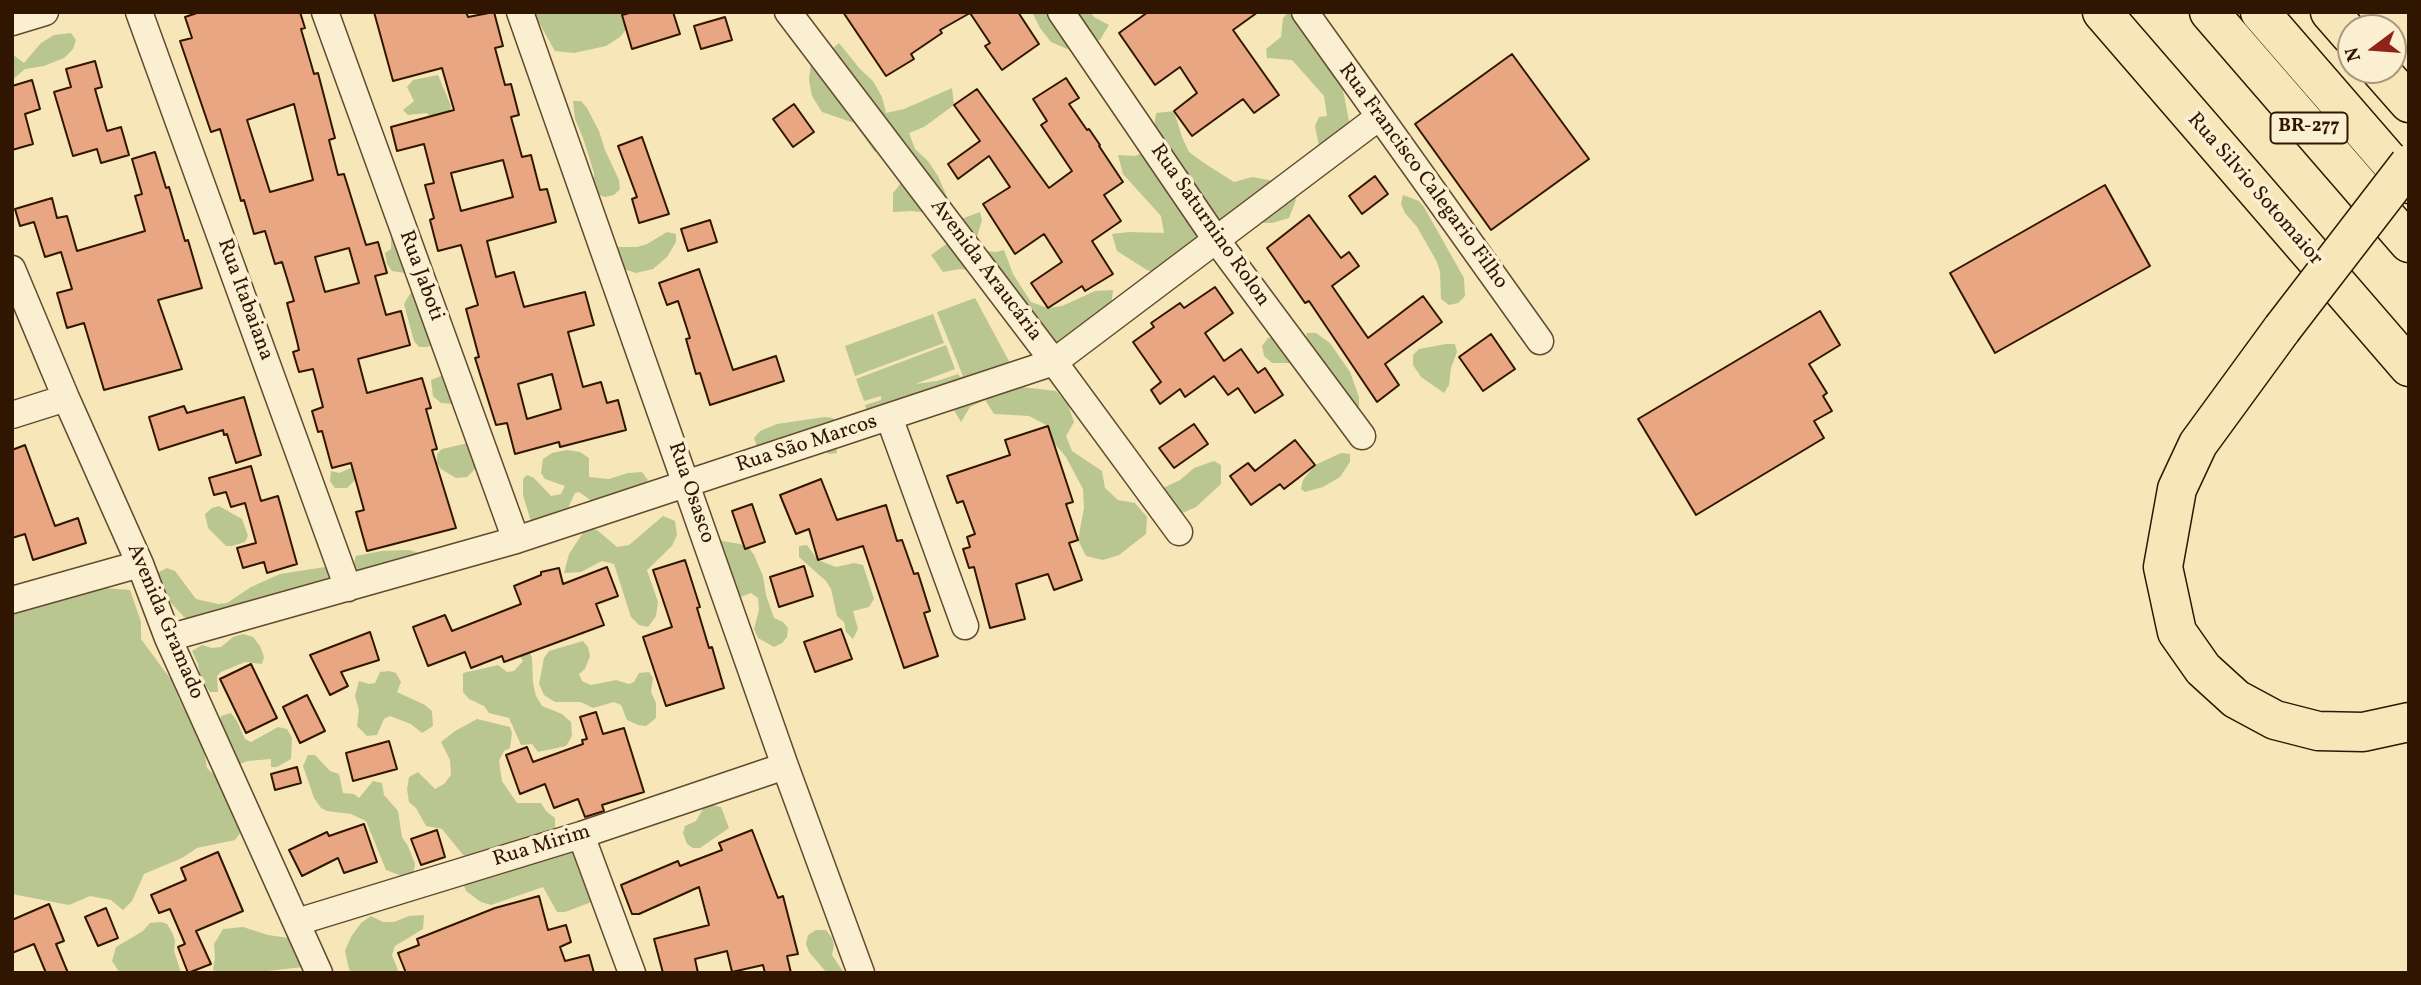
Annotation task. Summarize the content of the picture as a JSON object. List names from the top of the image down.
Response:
{
  "streets": {
    "highway": ["BR-277", "Rua Silvio Sotomaior"],
    "street": [
      "Rua Francisco Calegario Filho",
      "Rua Saturnino Rolon",
      "Avenida Araucária",
      "Rua Jaboti",
      "Rua Itabaiana",
      "Rua São Marcos",
      "Rua Osasco",
      "Avenida Gramado",
      "Rua Mirim"
    ]
  },
  "crossings": [
    ["Rua Francisco Calegario Filho", "Rua São Marcos"],
    ["Rua Saturnino Rolon", "Rua São Marcos"],
    ["Avenida Araucária", "Rua São Marcos"],
    ["Rua Jaboti", "Rua São Marcos"],
    ["Rua Itabaiana", "Rua São Marcos"],
    ["Rua São Marcos", "Rua Osasco"],
    ["Rua São Marcos", "Avenida Gramado"],
    ["Rua Osasco", "Rua Mirim"],
    ["Avenida Gramado", "Rua Mirim"]
  ],
  "north": "left"
}
